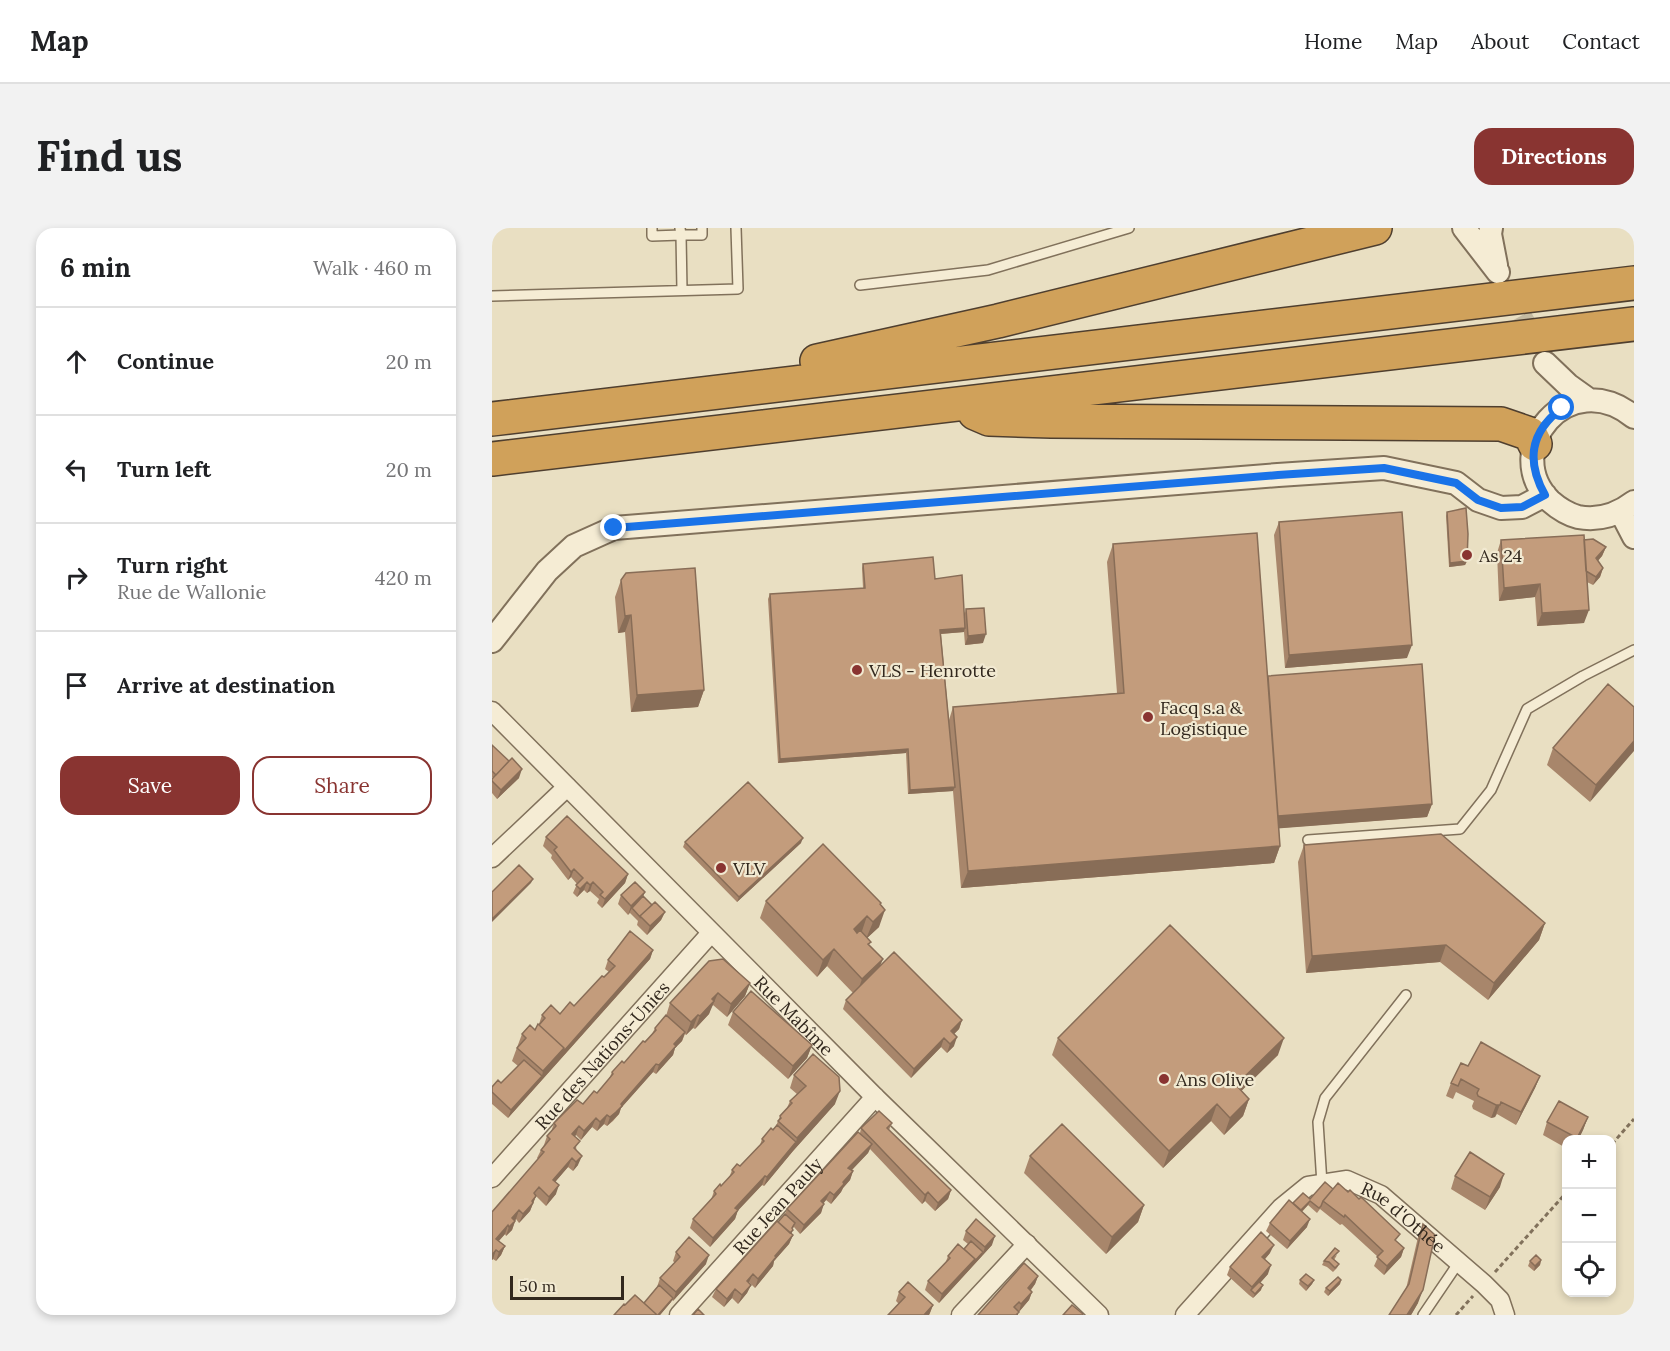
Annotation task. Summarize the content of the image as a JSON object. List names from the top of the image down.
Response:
{
  "streets": {
    "street": [
      "Rue Mabîme",
      "Rue des Nations-Unies",
      "Rue Jean Pauly",
      "Rue d'Othée"
    ]
  },
  "crossings": [
    ["Rue Mabîme", "Rue des Nations-Unies"],
    ["Rue Mabîme", "Rue Jean Pauly"]
  ],
  "places": [
    "As 24",
    "VLS - Henrotte",
    "Facq s.a & Logistique",
    "VLV",
    "Ans Olive"
  ],
  "scale_bar": "50 m",
  "page": {
    "header": "Map",
    "nav": [
      "Home",
      "Map",
      "About",
      "Contact"
    ],
    "buttons": [
      "Directions",
      ["Save", "Share"]
    ],
    "title": "Find us",
    "heading": ["6 min", "Walk · 460 m"],
    "list": [
      ["Continue", "20 m"],
      ["Turn left", "20 m"],
      ["Turn right", "Rue de Wallonie", "420 m"],
      "Arrive at destination"
    ],
    "map_buttons": ["+", "−"],
    "scale": "50 m"
  }
}
